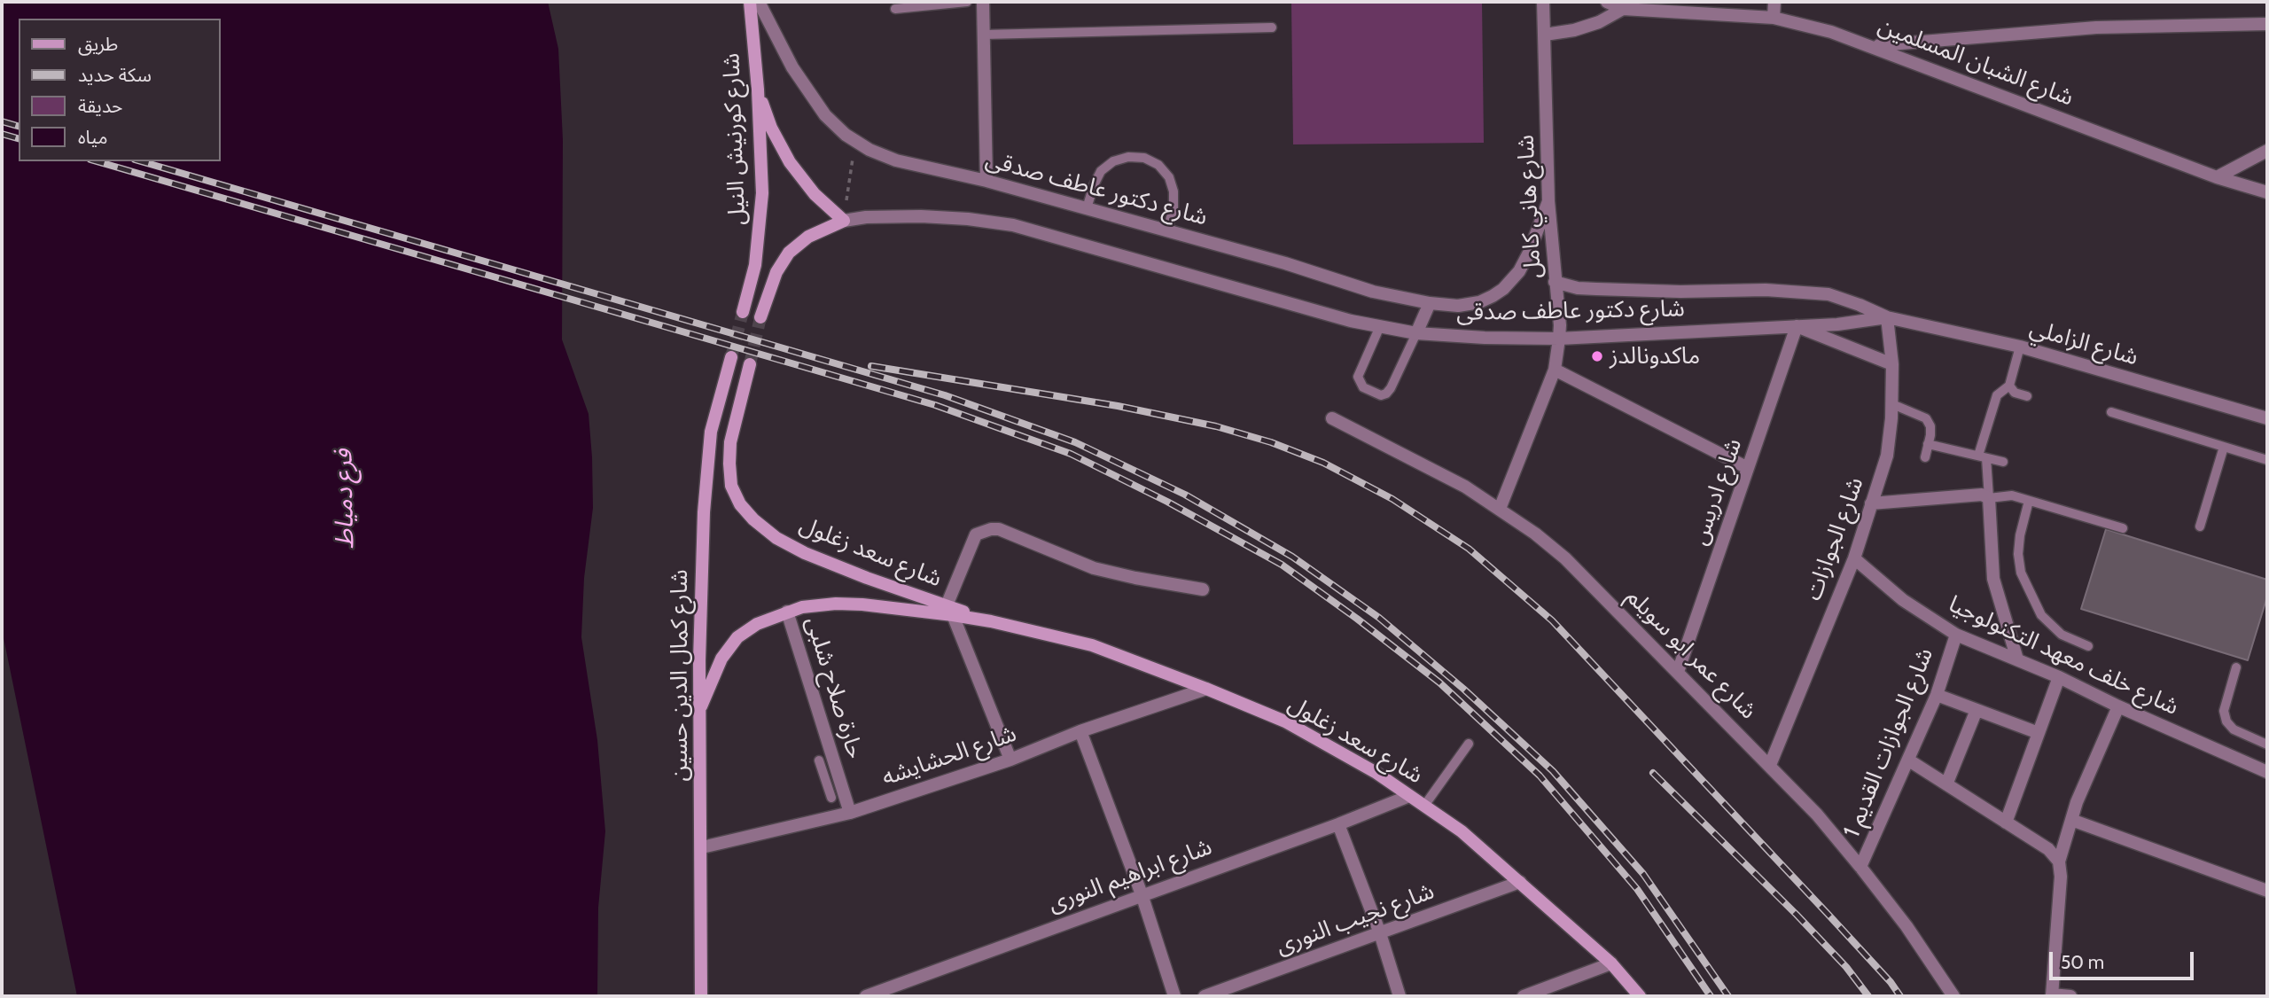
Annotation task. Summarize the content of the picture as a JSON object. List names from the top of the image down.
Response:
{
  "streets": {
    "main road": [
      "شارع كورنيش النيل",
      "شارع دكتور عاطف صدقى",
      "شارع سعد زغلول",
      "شارع كمال الدين حسين"
    ],
    "street": [
      "شارع الشبان المسلمين",
      "شارع هاني كامل",
      "شارع الزاملي",
      "شارع ادريس",
      "شارع الجوازات",
      "شارع عمر ابو سويلم",
      "شارع خلف معهد التكنولوجيا",
      "حارة صلاح شلبى",
      "شارع الجوازات القديم 1",
      "شارع الحشايشه",
      "شارع ابراهيم النورى",
      "شارع نجيب النورى"
    ]
  },
  "crossings": [
    ["شارع الشبان المسلمين", "شارع هاني كامل"],
    ["شارع دكتور عاطف صدقى", "شارع هاني كامل"],
    ["شارع دكتور عاطف صدقى", "شارع الزاملي"],
    ["شارع دكتور عاطف صدقى", "شارع ادريس"],
    ["شارع دكتور عاطف صدقى", "شارع الجوازات"],
    ["شارع هاني كامل", "شارع عمر ابو سويلم"],
    ["شارع الزاملي", "شارع الجوازات"],
    ["شارع ادريس", "شارع عمر ابو سويلم"],
    ["شارع الجوازات", "شارع عمر ابو سويلم"],
    ["شارع الجوازات", "شارع خلف معهد التكنولوجيا"],
    ["شارع سعد زغلول", "شارع كمال الدين حسين"],
    ["شارع سعد زغلول", "حارة صلاح شلبى"],
    ["شارع سعد زغلول", "شارع الحشايشه"],
    ["شارع سعد زغلول", "شارع ابراهيم النورى"],
    ["شارع سعد زغلول", "شارع نجيب النورى"],
    ["شارع عمر ابو سويلم", "شارع الجوازات القديم 1"],
    ["شارع خلف معهد التكنولوجيا", "شارع الجوازات القديم 1"],
    ["شارع كمال الدين حسين", "شارع الحشايشه"],
    ["حارة صلاح شلبى", "شارع الحشايشه"]
  ],
  "water": ["فرع دمياط"],
  "places": ["ماكدونالدز"],
  "legend": [
    "طريق",
    "سكة حديد",
    "حديقة",
    "مياه"
  ],
  "scale_bar": "50 m"
}
